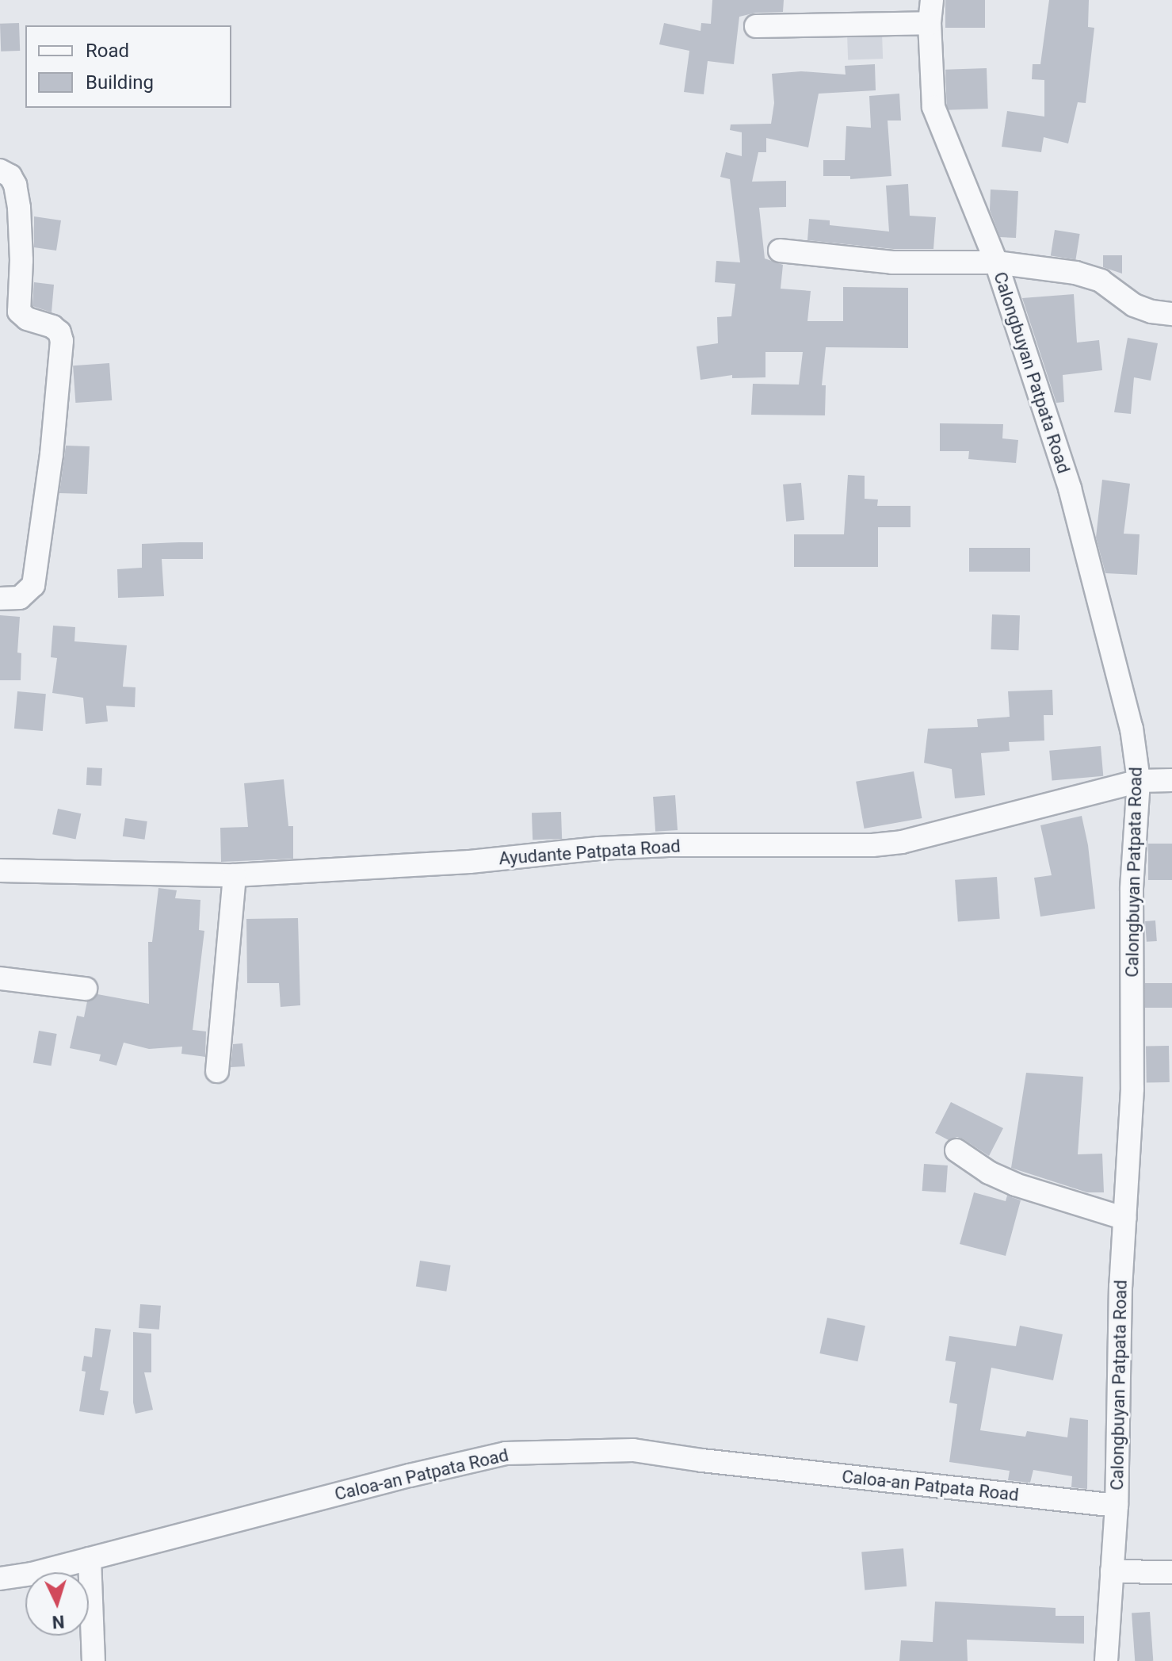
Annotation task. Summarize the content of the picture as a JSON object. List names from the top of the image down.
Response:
{
  "streets": {
    "street": ["Calongbuyan Patpata Road", "Ayudante Patpata Road", "Caloa-an Patpata Road"]
  },
  "crossings": [
    ["Calongbuyan Patpata Road", "Ayudante Patpata Road"],
    ["Calongbuyan Patpata Road", "Caloa-an Patpata Road"]
  ],
  "legend": ["Road", "Building"],
  "north": "bottom"
}
